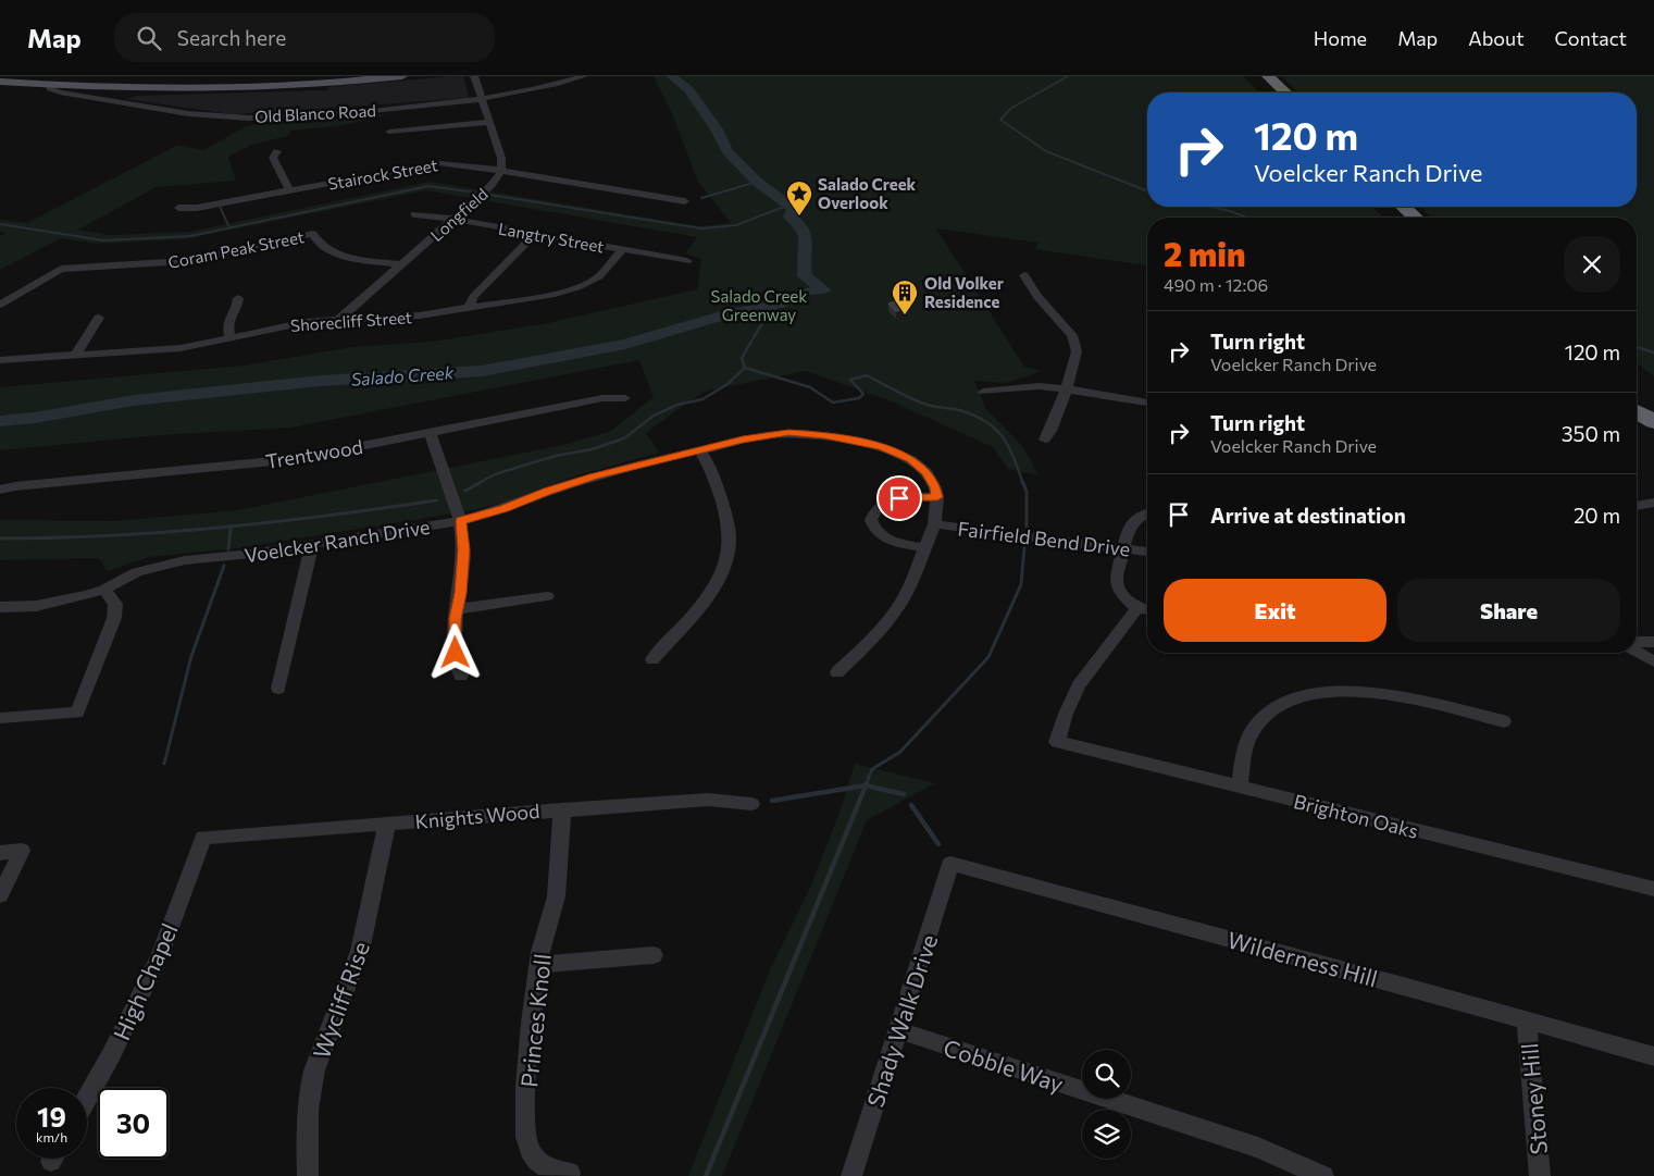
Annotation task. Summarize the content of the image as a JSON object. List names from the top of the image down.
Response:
{
  "streets": {
    "street": [
      "Old Blanco Road",
      "Stairock Street",
      "Longfield",
      "Langtry Street",
      "Coram Peak Street",
      "Shorecliff Street",
      "Trentwood",
      "Fairfield Bend Drive",
      "Voelcker Ranch Drive",
      "Knights Wood",
      "Brighton Oaks",
      "Wilderness Hill",
      "High Chapel",
      "Wycliff Rise",
      "Princes Knoll",
      "Shady Walk Drive",
      "Cobble Way",
      "Stoney Hill"
    ]
  },
  "crossings": [
    ["Old Blanco Road", "Longfield"],
    ["Stairock Street", "Longfield"],
    ["Longfield", "Langtry Street"],
    ["Longfield", "Coram Peak Street"],
    ["Longfield", "Shorecliff Street"],
    ["Langtry Street", "Shorecliff Street"],
    ["Fairfield Bend Drive", "Voelcker Ranch Drive"],
    ["Knights Wood", "High Chapel"],
    ["Knights Wood", "Wycliff Rise"],
    ["Knights Wood", "Princes Knoll"],
    ["Wilderness Hill", "Shady Walk Drive"],
    ["Wilderness Hill", "Stoney Hill"],
    ["Shady Walk Drive", "Cobble Way"]
  ],
  "water": ["Salado Creek"],
  "parks": ["Salado Creek Greenway"],
  "places": {
    "place": ["Salado Creek Overlook"],
    "building": ["Old Volker Residence"]
  },
  "page": {
    "header": "Map",
    "search": "Search here",
    "nav": [
      "Home",
      "Map",
      "About",
      "Contact"
    ],
    "turn": ["120 m", "Voelcker Ranch Drive"],
    "heading": ["2 min", "490 m · 12:06"],
    "list": [
      {
        "name": "Turn right",
        "note": "Voelcker Ranch Drive",
        "value": "120 m"
      },
      {
        "name": "Turn right",
        "note": "Voelcker Ranch Drive",
        "value": "350 m"
      },
      {
        "name": "Arrive at destination",
        "value": "20 m"
      }
    ],
    "buttons": ["Exit", "Share"],
    "speed": "19 km/h",
    "limit": "30"
  }
}
